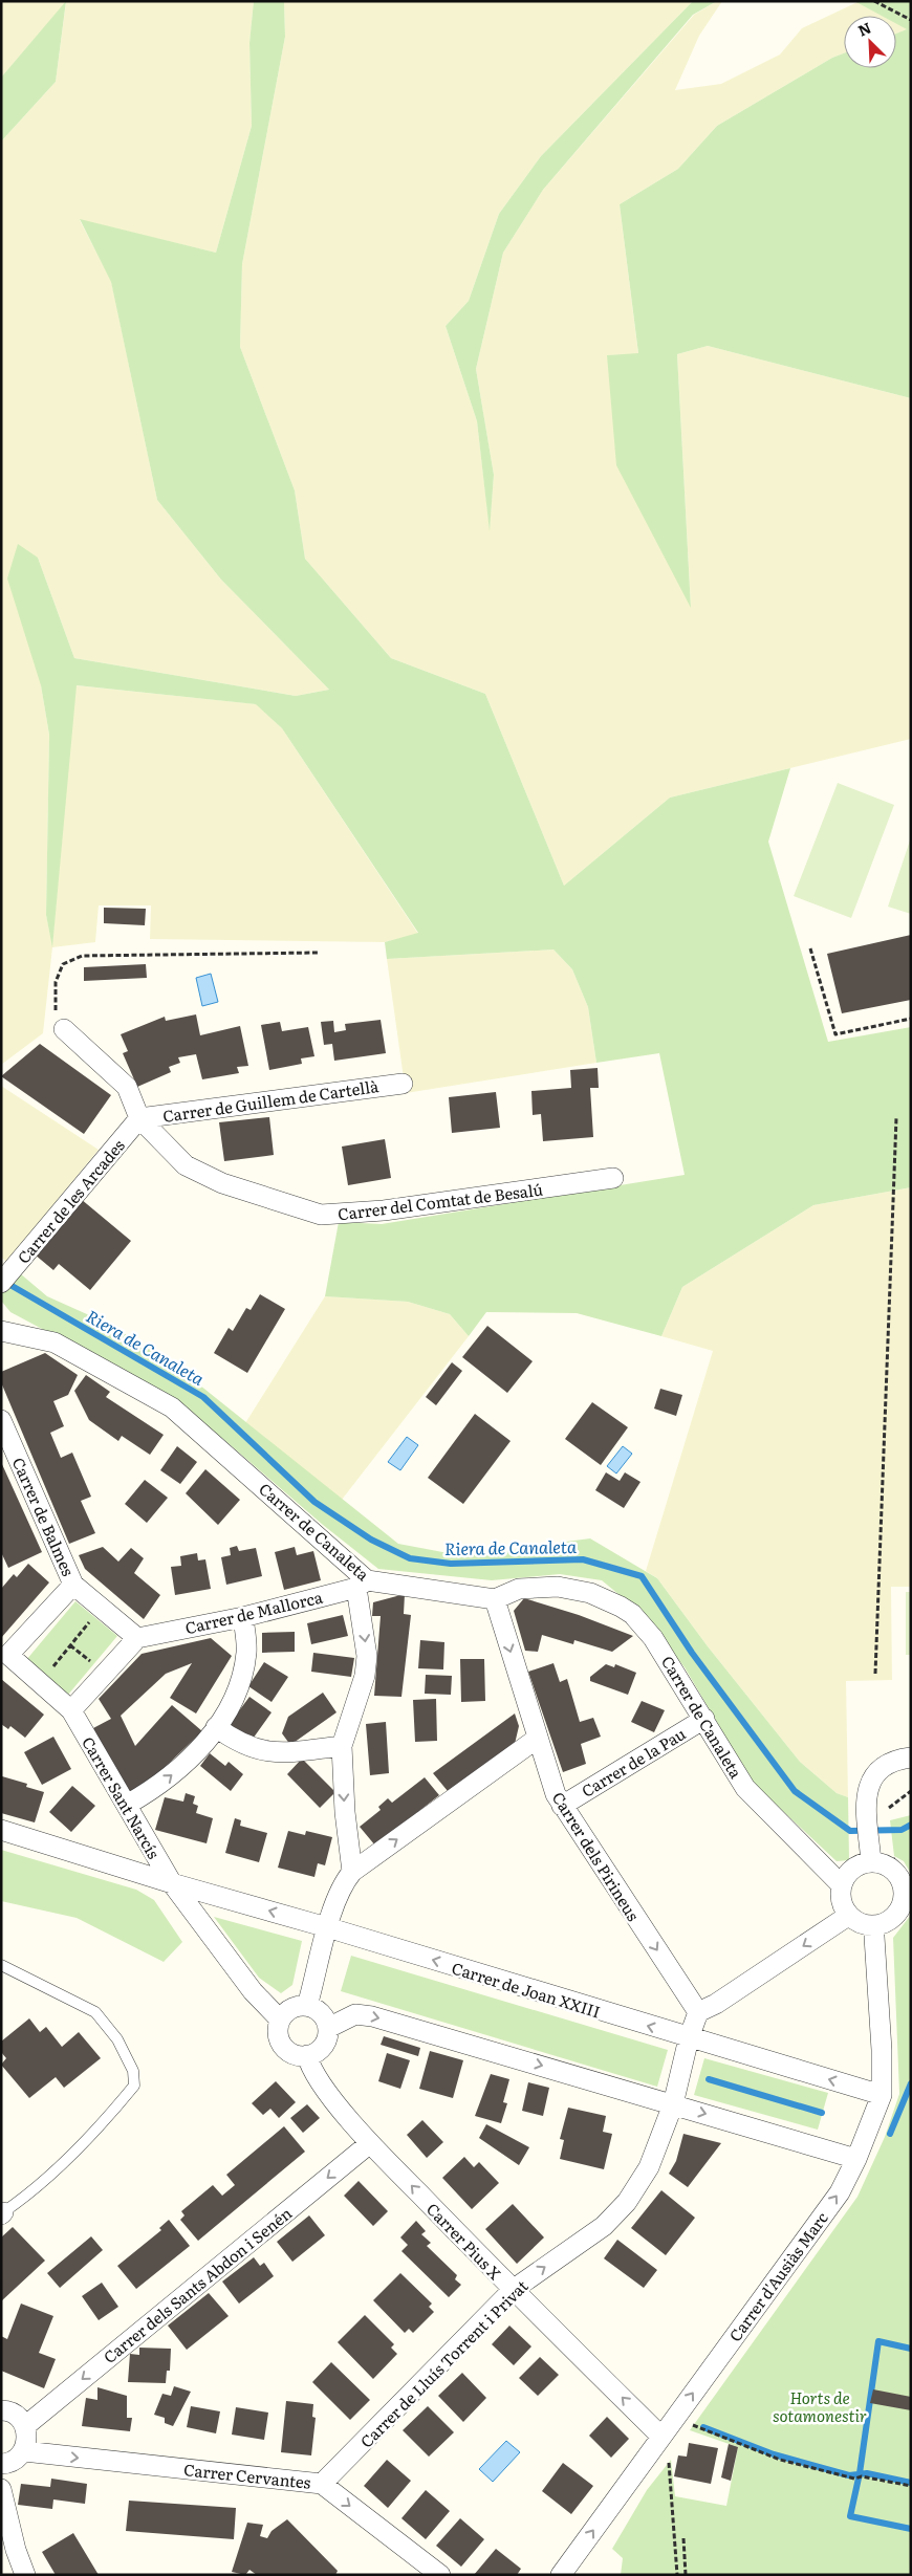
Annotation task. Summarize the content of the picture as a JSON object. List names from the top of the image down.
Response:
{
  "streets": {
    "street": [
      "Carrer de Guillem de Cartellà",
      "Carrer de les Arcades",
      "Carrer del Comtat de Besalú",
      "Carrer de Balmes",
      "Carrer de Canaleta",
      "Carrer de Mallorca",
      "Carrer de la Pau",
      "Carrer Sant Narcís",
      "Carrer dels Pirineus",
      "Carrer de Joan XXIII",
      "Carrer Pius X",
      "Carrer d'Ausiàs Marc",
      "Carrer dels Sants Abdon i Senén",
      "Carrer de Lluís Torrent i Privat",
      "Carrer Cervantes"
    ]
  },
  "crossings": [
    ["Carrer de Guillem de Cartellà", "Carrer de les Arcades"],
    ["Carrer de Guillem de Cartellà", "Carrer del Comtat de Besalú"],
    ["Carrer de les Arcades", "Carrer del Comtat de Besalú"],
    ["Carrer de Canaleta", "Carrer de Mallorca"],
    ["Carrer de Canaleta", "Carrer de la Pau"],
    ["Carrer de Canaleta", "Carrer dels Pirineus"],
    ["Carrer de Canaleta", "Carrer d'Ausiàs Marc"],
    ["Carrer de la Pau", "Carrer dels Pirineus"],
    ["Carrer Sant Narcís", "Carrer de Joan XXIII"],
    ["Carrer de Joan XXIII", "Carrer d'Ausiàs Marc"],
    ["Carrer de Joan XXIII", "Carrer de Lluís Torrent i Privat"],
    ["Carrer Pius X", "Carrer d'Ausiàs Marc"],
    ["Carrer Pius X", "Carrer dels Sants Abdon i Senén"],
    ["Carrer Pius X", "Carrer de Lluís Torrent i Privat"],
    ["Carrer de Lluís Torrent i Privat", "Carrer Cervantes"]
  ],
  "one_way": [
    "Carrer dels Pirineus",
    "Carrer Pius X",
    "Carrer d'Ausiàs Marc",
    "Carrer dels Sants Abdon i Senén",
    "Carrer de Lluís Torrent i Privat",
    "Carrer Cervantes"
  ],
  "water": ["Riera de Canaleta"],
  "parks": ["Horts de sotamonestir"],
  "north": "top left"
}
